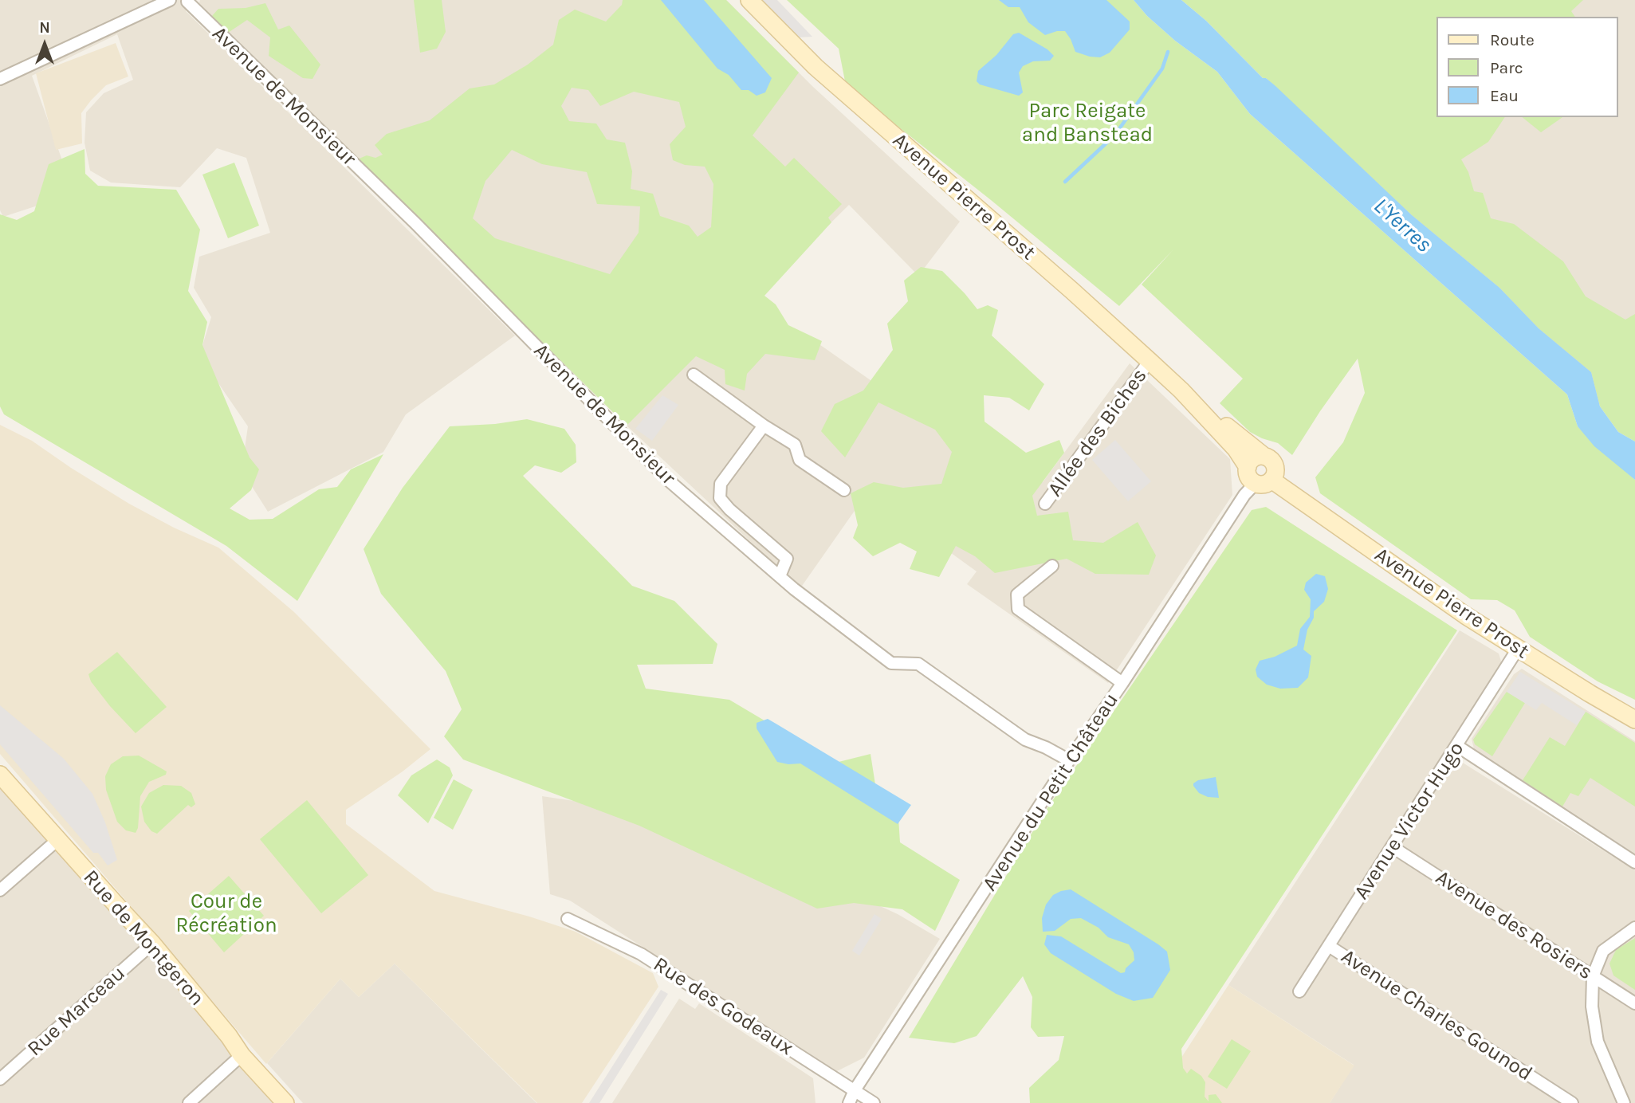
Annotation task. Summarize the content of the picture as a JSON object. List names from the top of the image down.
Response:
{
  "streets": {
    "main road": ["Avenue Pierre Prost", "Rue de Montgeron"],
    "street": [
      "Avenue de Monsieur",
      "Allée des Biches",
      "Avenue du Petit Château",
      "Avenue Victor Hugo",
      "Avenue des Rosiers",
      "Rue des Godeaux",
      "Rue Marceau",
      "Avenue Charles Gounod"
    ]
  },
  "crossings": [
    ["Avenue de Monsieur", "Avenue du Petit Château"],
    ["Avenue Pierre Prost", "Allée des Biches"],
    ["Avenue Pierre Prost", "Avenue du Petit Château"],
    ["Avenue Pierre Prost", "Avenue Victor Hugo"],
    ["Avenue du Petit Château", "Rue des Godeaux"],
    ["Avenue Victor Hugo", "Avenue des Rosiers"],
    ["Avenue Victor Hugo", "Avenue Charles Gounod"],
    ["Rue de Montgeron", "Rue Marceau"]
  ],
  "water": ["L'Yerres"],
  "parks": ["Parc Reigate and Banstead", "Cour de Récréation"],
  "legend": ["Route", "Parc", "Eau"],
  "north": "top"
}
